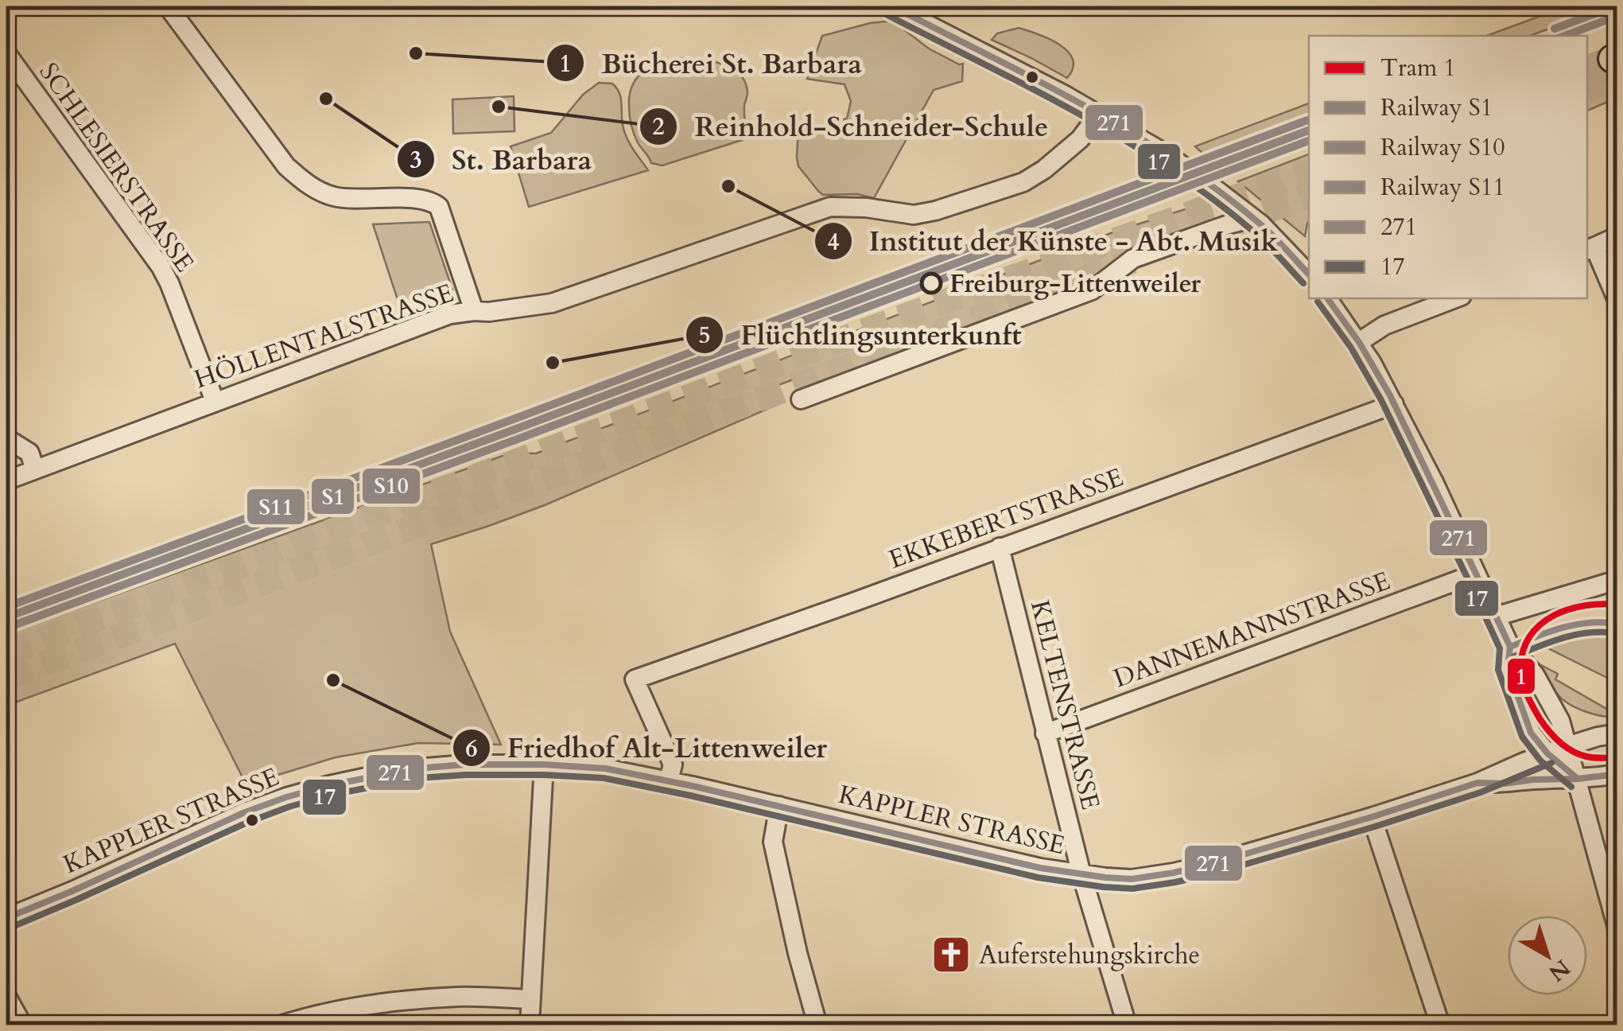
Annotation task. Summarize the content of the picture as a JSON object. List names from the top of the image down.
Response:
{
  "streets": {
    "street": [
      "SCHLESIERSTRASSE",
      "HÖLLENTALSTRASSE",
      "EKKEBERTSTRASSE",
      "DANNEMANNSTRASSE",
      "KELTENSTRASSE",
      "KAPPLER STRASSE"
    ]
  },
  "crossings": [
    ["SCHLESIERSTRASSE", "HÖLLENTALSTRASSE"],
    ["EKKEBERTSTRASSE", "KELTENSTRASSE"],
    ["EKKEBERTSTRASSE", "KAPPLER STRASSE"],
    ["DANNEMANNSTRASSE", "KELTENSTRASSE"],
    ["KELTENSTRASSE", "KAPPLER STRASSE"]
  ],
  "places": {
    "other": [
      "Bücherei St. Barbara",
      "St. Barbara",
      "Reinhold-Schneider-Schule",
      "Institut der Künste - Abt. Musik",
      "Freiburg-Littenweiler",
      "Flüchtlingsunterkunft",
      "Friedhof Alt-Littenweiler"
    ],
    "church": ["Auferstehungskirche"]
  },
  "lines": [
    "rail line S11",
    "transit line 271",
    "transit line 17",
    "rail line S1",
    "rail line S10",
    "tram line 1"
  ],
  "legend": [
    "Tram 1",
    "Railway S1",
    "Railway S10",
    "Railway S11",
    "271",
    "17"
  ],
  "north": "bottom right"
}
